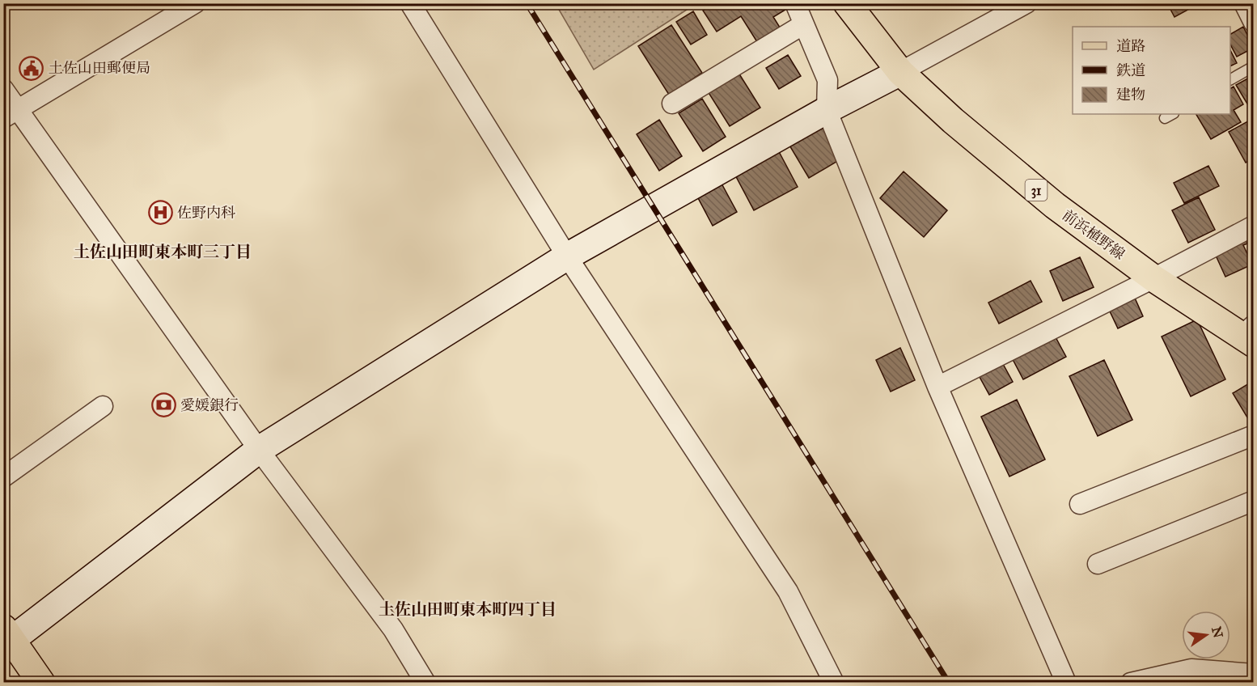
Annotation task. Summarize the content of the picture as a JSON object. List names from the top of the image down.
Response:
{
  "streets": {
    "main road": ["31", "前浜植野線"]
  },
  "districts": ["土佐山田町東本町三丁目", "土佐山田町東本町四丁目"],
  "places": {
    "public building": ["土佐山田郵便局"],
    "hospital": ["佐野内科"],
    "bank": ["愛媛銀行"]
  },
  "legend": ["道路", "鉄道", "建物"],
  "north": "right"
}
